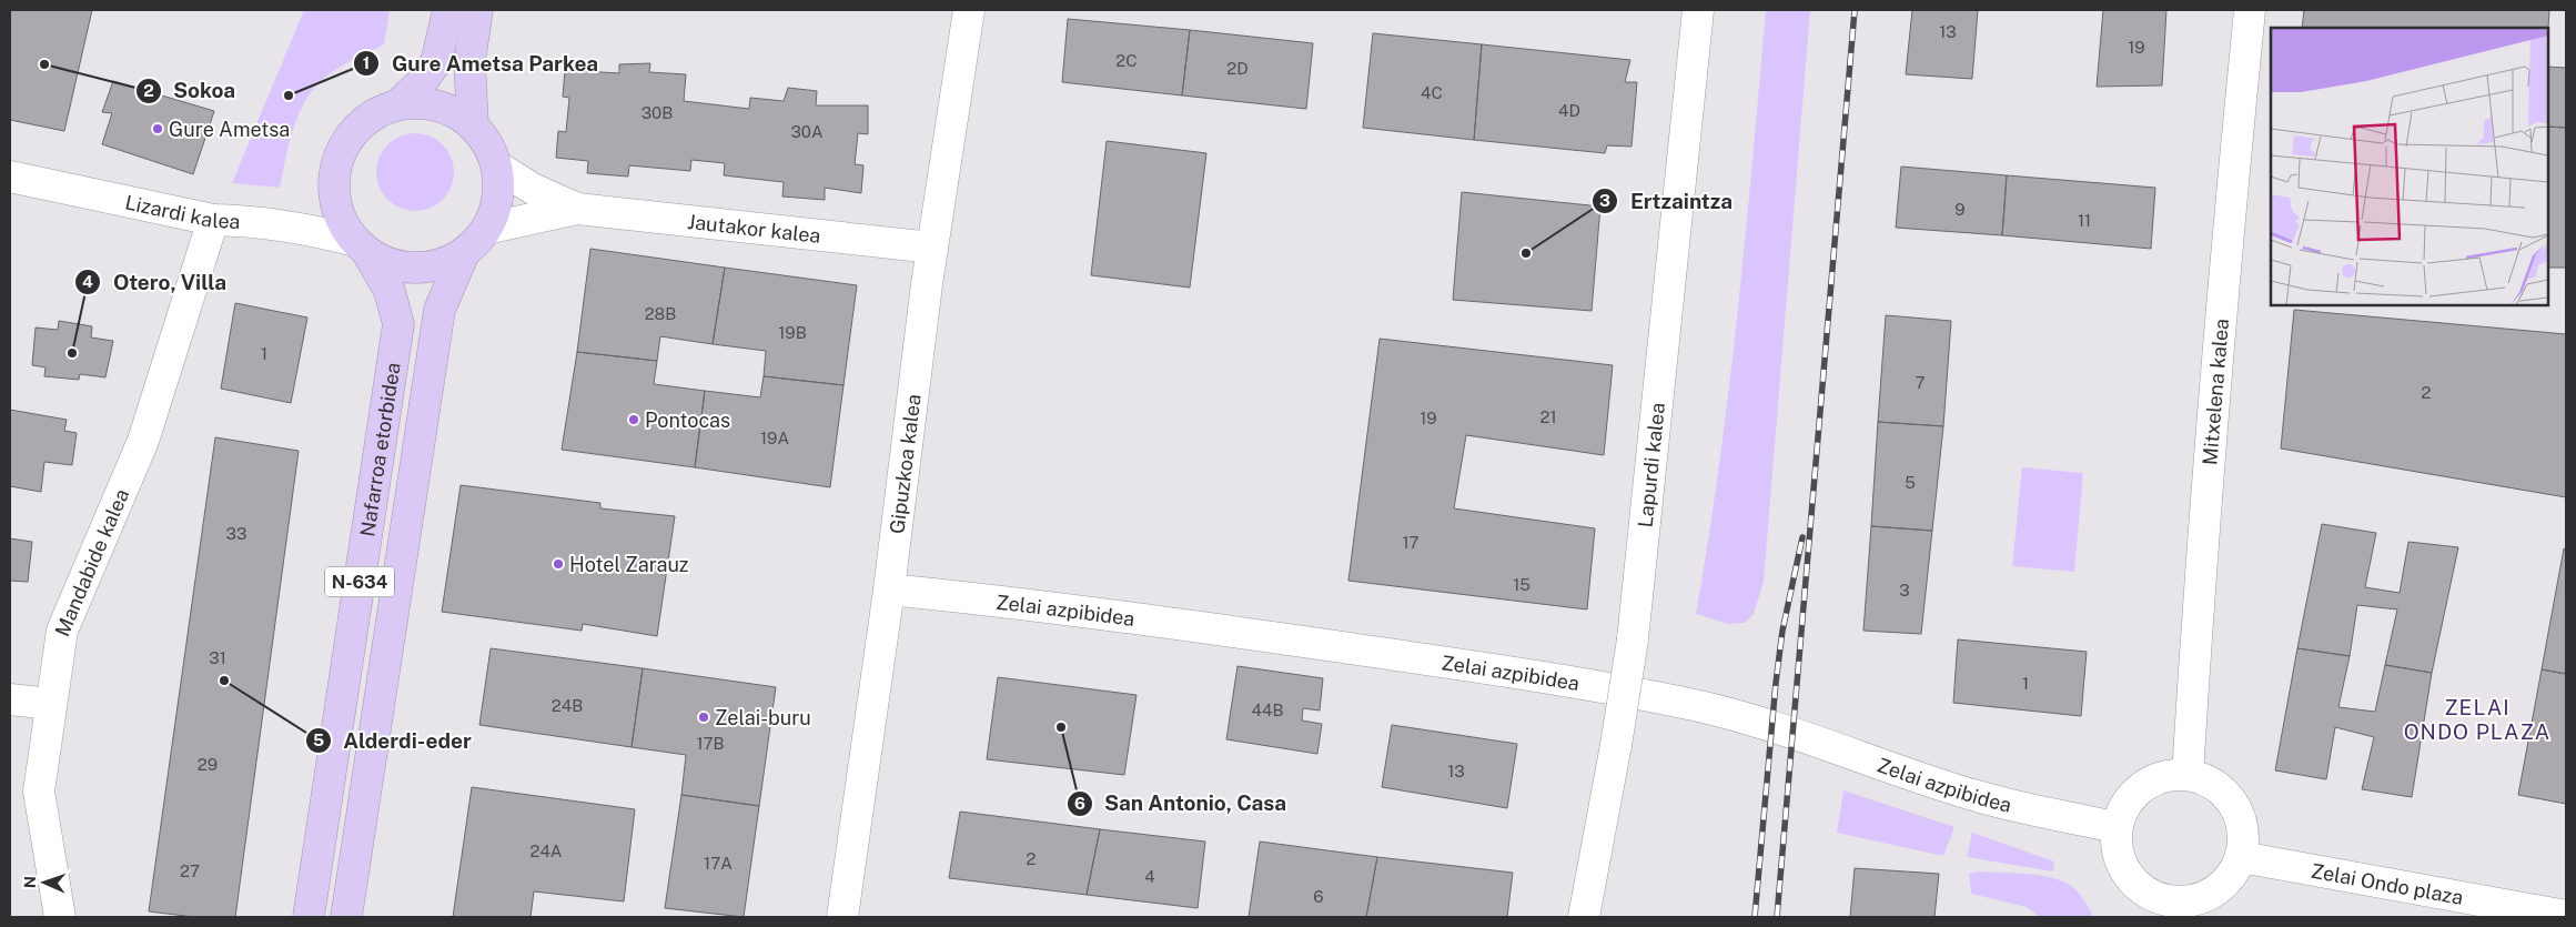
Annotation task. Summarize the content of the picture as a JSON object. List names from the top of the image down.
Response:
{
  "streets": {
    "highway": ["Nafarroa etorbidea", "N-634"],
    "street": [
      "Lizardi kalea",
      "Jautakor kalea",
      "Mitxelena kalea",
      "Gipuzkoa kalea",
      "Lapurdi kalea",
      "Mandabide kalea",
      "Zelai azpibidea",
      "Zelai Ondo plaza"
    ]
  },
  "crossings": [
    ["Lizardi kalea", "Jautakor kalea"],
    ["Lizardi kalea", "Nafarroa etorbidea"],
    ["Lizardi kalea", "Mandabide kalea"],
    ["Lizardi kalea", "N-634"],
    ["Jautakor kalea", "Nafarroa etorbidea"],
    ["Jautakor kalea", "Gipuzkoa kalea"],
    ["Jautakor kalea", "N-634"],
    ["Mitxelena kalea", "Zelai azpibidea"],
    ["Mitxelena kalea", "Zelai Ondo plaza"],
    ["Nafarroa etorbidea", "N-634"],
    ["Gipuzkoa kalea", "Zelai azpibidea"],
    ["Zelai azpibidea", "Zelai Ondo plaza"]
  ],
  "districts": ["ZELAI ONDO PLAZA"],
  "places": [
    "Sokoa",
    "Gure Ametsa Parkea",
    "Gure Ametsa",
    "Ertzaintza",
    "Otero, Villa",
    "Pontocas",
    "Hotel Zarauz",
    "Alderdi-eder",
    "Zelai-buru",
    "San Antonio, Casa"
  ],
  "house_numbers": [
    "13",
    "19",
    "2C",
    "2D",
    "4C",
    "4D",
    "30B",
    "30A",
    "9",
    "11",
    "28B",
    "19B",
    "1",
    "7",
    "2",
    "21",
    "19",
    "19A",
    "5",
    "33",
    "17",
    "15",
    "3",
    "31",
    "1",
    "24B",
    "44B",
    "17B",
    "29",
    "13",
    "24A",
    "2",
    "17A",
    "27",
    "4",
    "6"
  ],
  "north": "left"
}
